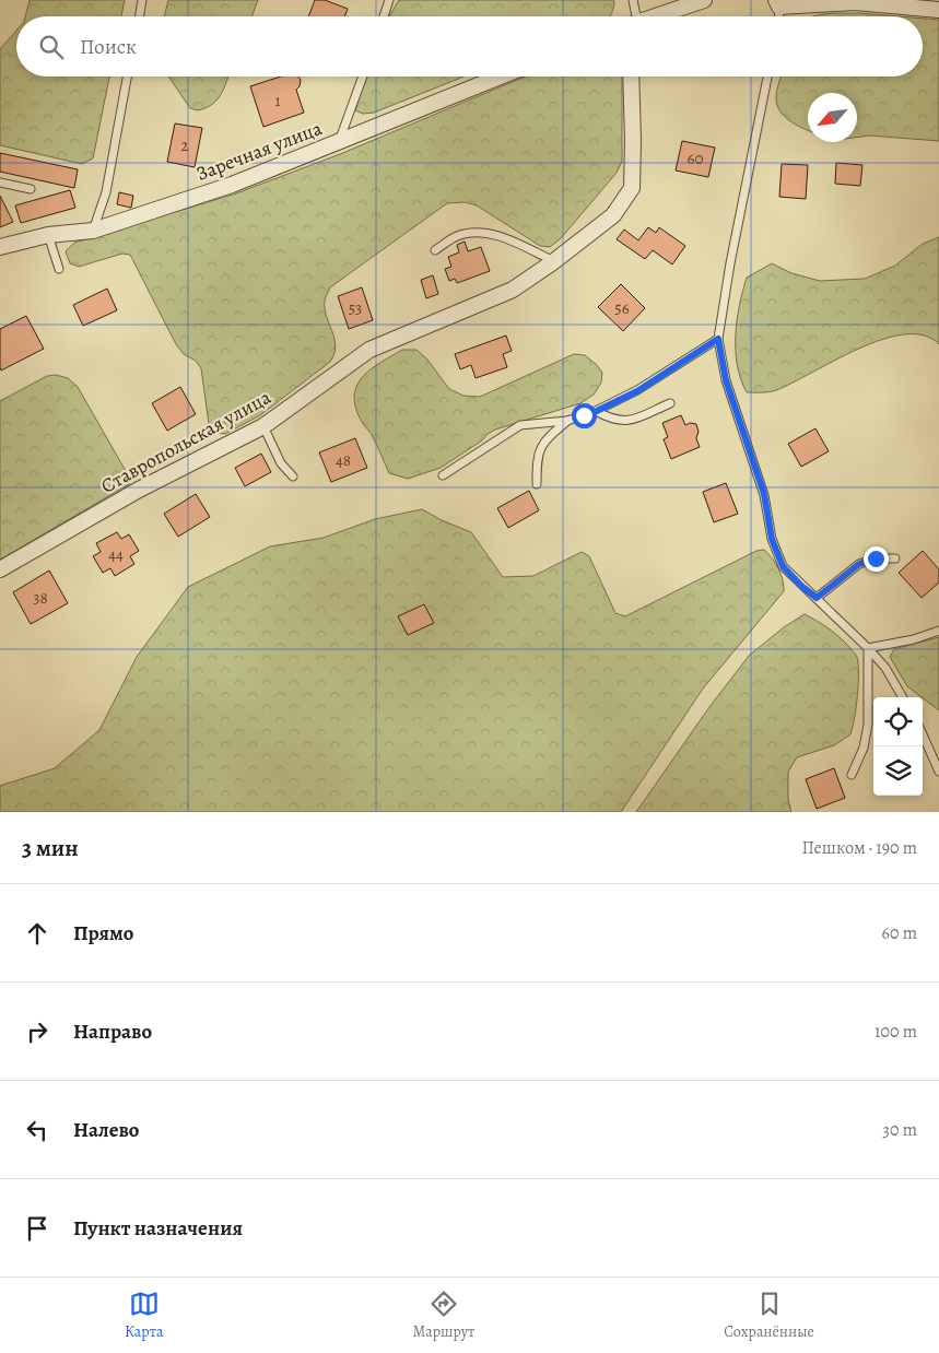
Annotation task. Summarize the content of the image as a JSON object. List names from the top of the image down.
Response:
{
  "streets": {
    "street": ["Заречная улица", "Ставропольская улица"]
  },
  "house_numbers": [
    "1",
    "2",
    "60",
    "53",
    "56",
    "48",
    "44",
    "38"
  ],
  "north": "bottom left",
  "page": {
    "search": "Поиск",
    "heading": ["3 мин", "Пешком · 190 m"],
    "list": [
      ["Прямо", "60 m"],
      ["Направо", "100 m"],
      ["Налево", "30 m"],
      "Пункт назначения"
    ],
    "nav": ["Карта", "Маршрут", "Сохранённые"]
  }
}
